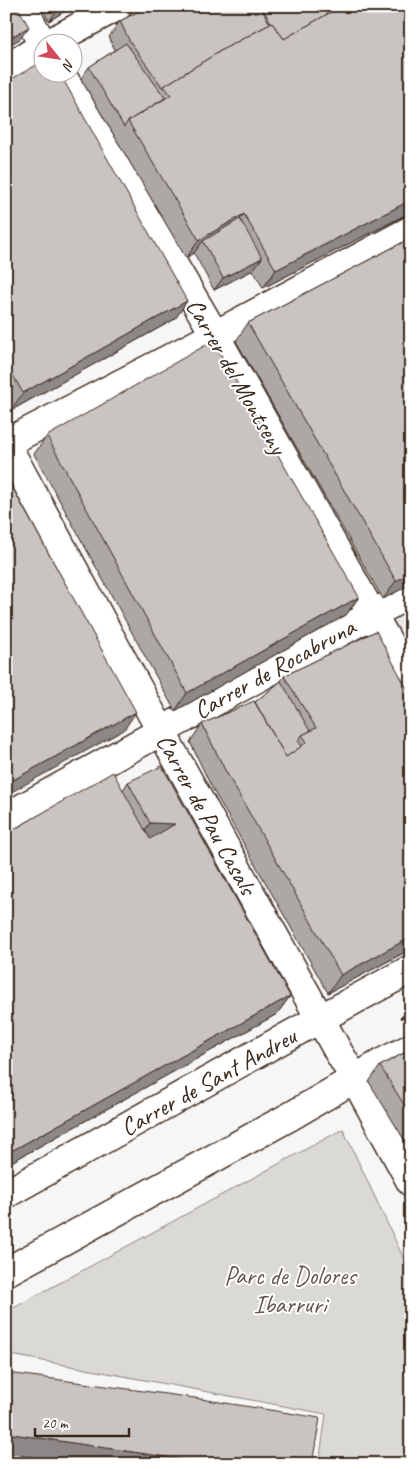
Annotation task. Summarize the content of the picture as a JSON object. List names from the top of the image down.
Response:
{
  "streets": {
    "street": [
      "Carrer del Montseny",
      "Carrer de Rocabruna",
      "Carrer de Pau Casals",
      "Carrer de Sant Andreu"
    ]
  },
  "crossings": [
    ["Carrer del Montseny", "Carrer de Rocabruna"],
    ["Carrer de Rocabruna", "Carrer de Pau Casals"],
    ["Carrer de Pau Casals", "Carrer de Sant Andreu"]
  ],
  "parks": ["Parc de Dolores Ibarruri"],
  "scale_bar": "20 m",
  "north": "bottom right"
}
